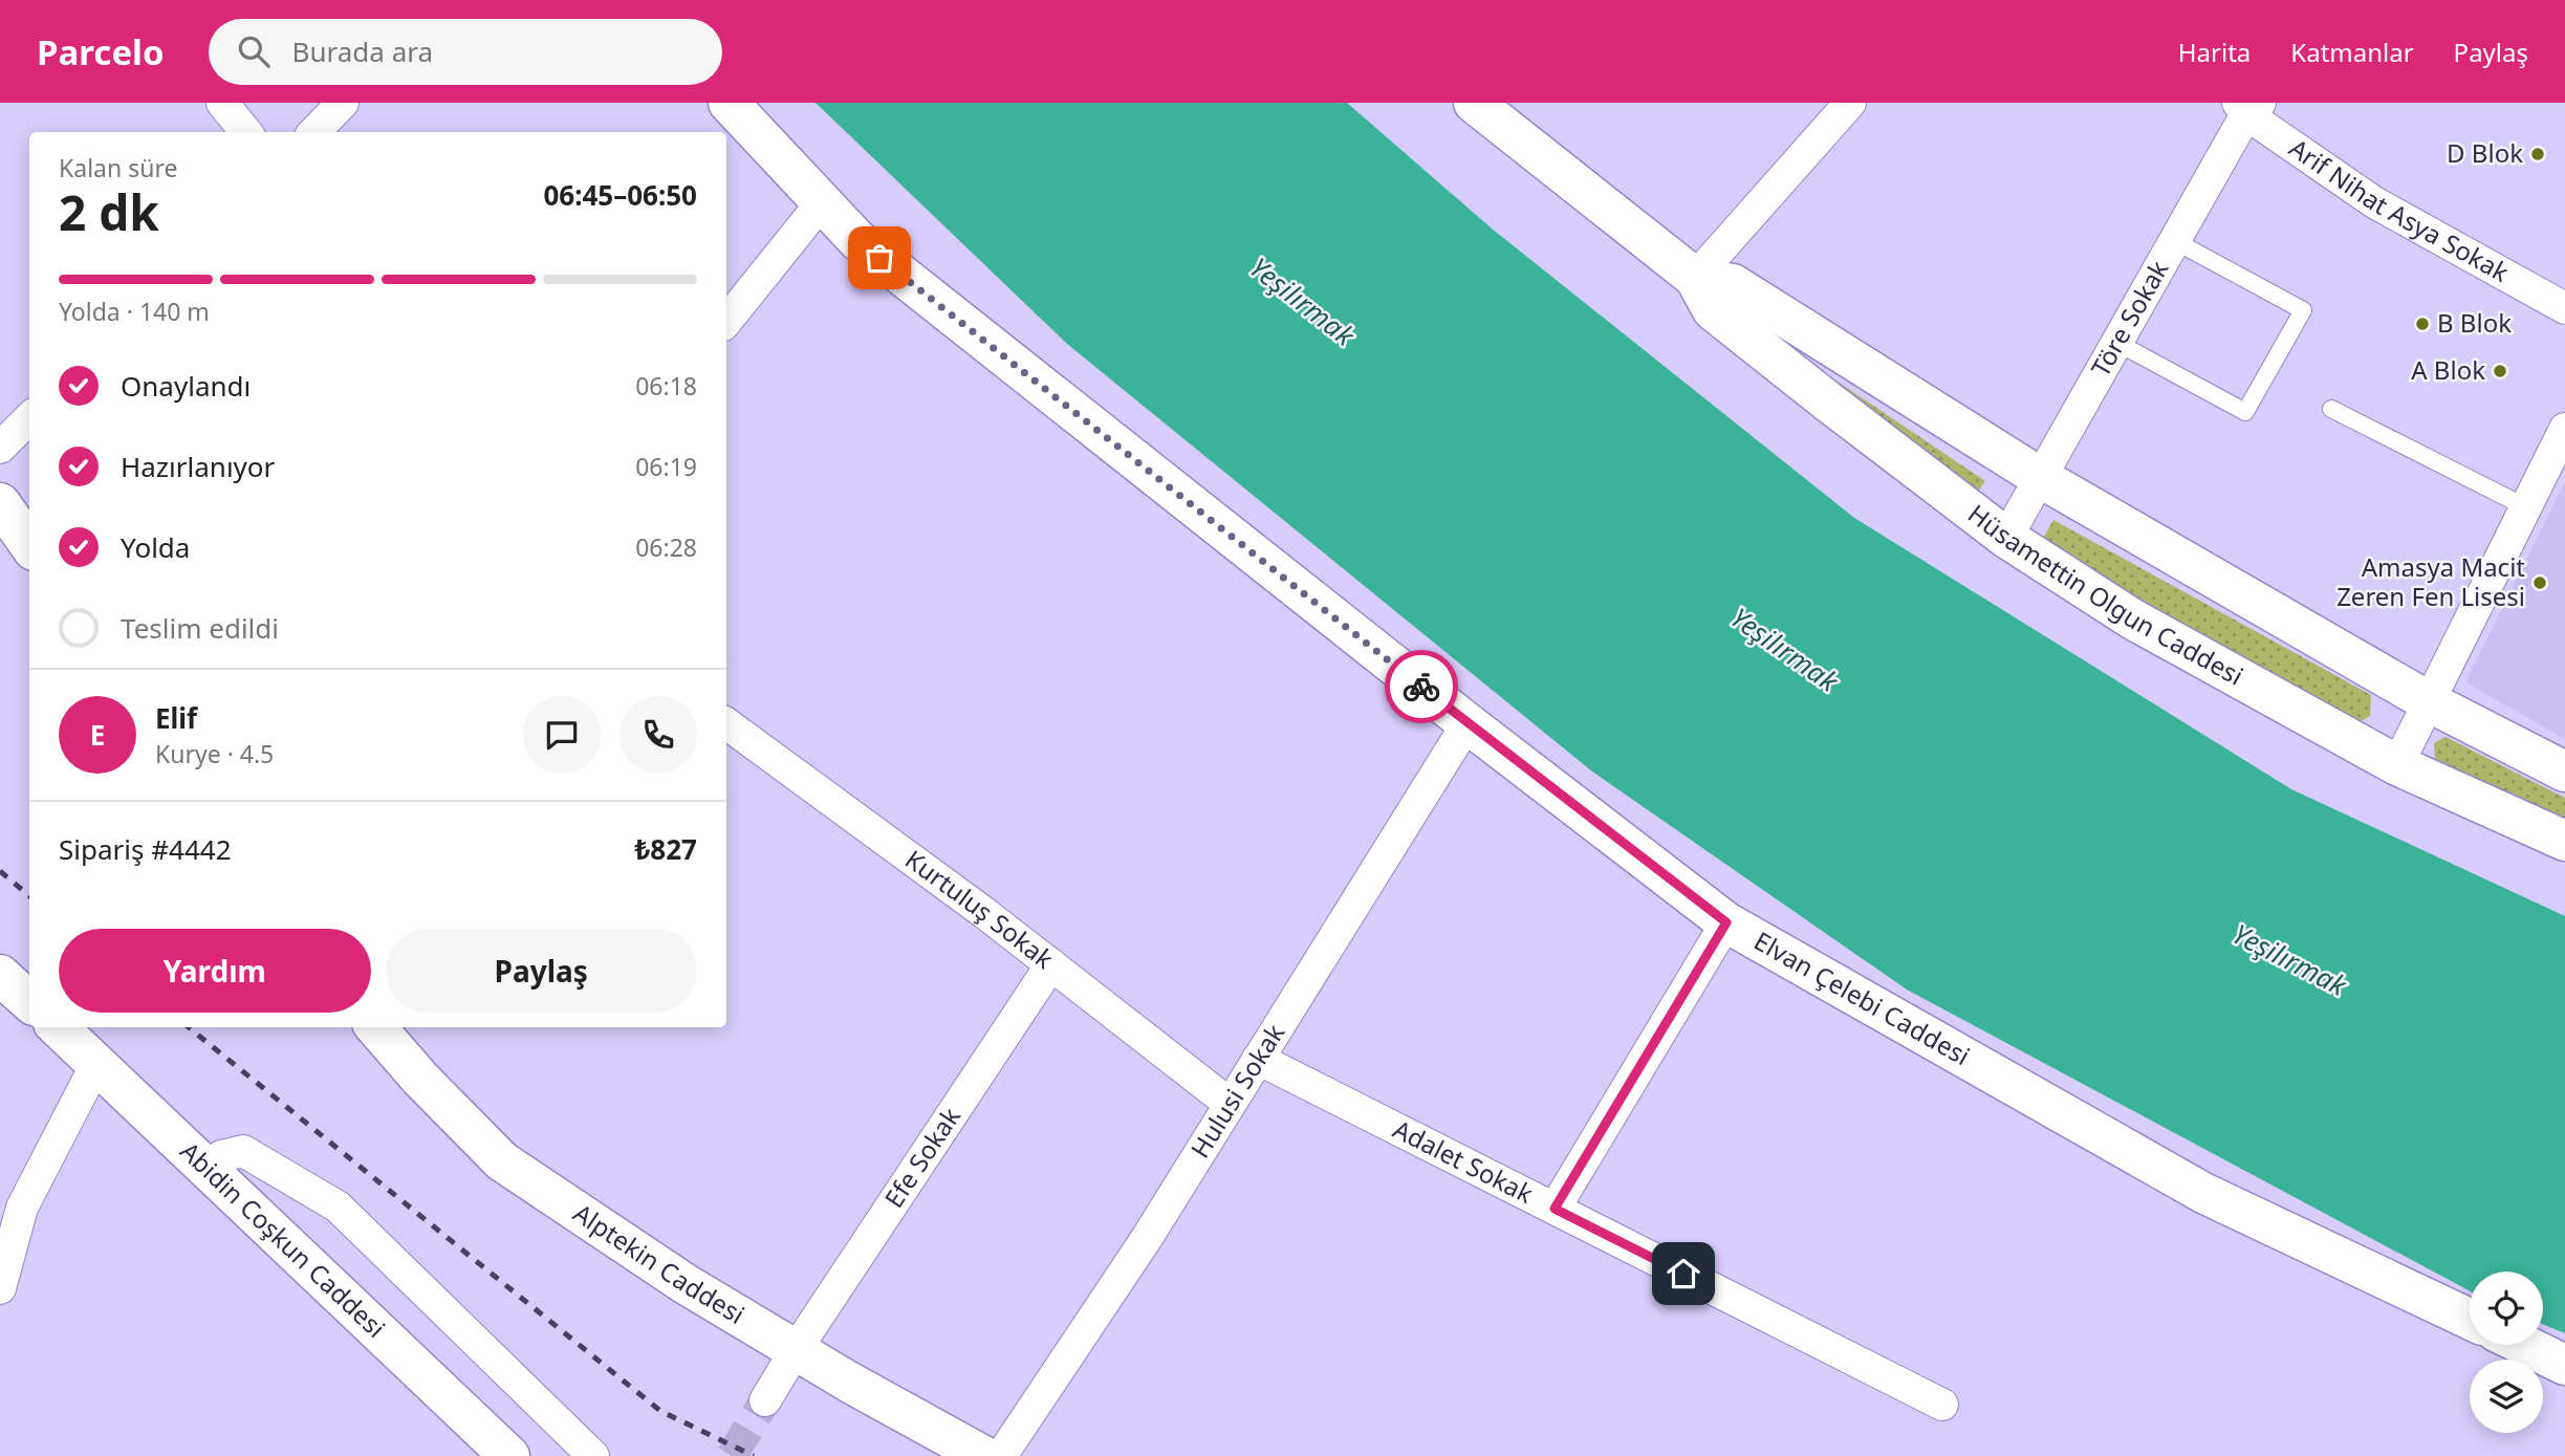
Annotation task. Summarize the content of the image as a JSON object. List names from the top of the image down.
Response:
{
  "streets": {
    "street": [
      "Arif Nihat Asya Sokak",
      "Töre Sokak",
      "Hüsamettin Olgun Caddesi",
      "Kurtuluş Sokak",
      "Elvan Çelebi Caddesi",
      "Hulusi Sokak",
      "Efe Sokak",
      "Adalet Sokak",
      "Abidin Coşkun Caddesi",
      "Alptekin Caddesi"
    ]
  },
  "crossings": [
    ["Arif Nihat Asya Sokak", "Töre Sokak"],
    ["Töre Sokak", "Hüsamettin Olgun Caddesi"],
    ["Kurtuluş Sokak", "Hulusi Sokak"],
    ["Kurtuluş Sokak", "Efe Sokak"],
    ["Elvan Çelebi Caddesi", "Hulusi Sokak"],
    ["Hulusi Sokak", "Adalet Sokak"],
    ["Efe Sokak", "Alptekin Caddesi"]
  ],
  "water": ["Yeşilırmak"],
  "places": [
    "D Blok",
    "B Blok",
    "A Blok",
    "Amasya Macit Zeren Fen Lisesi"
  ],
  "page": {
    "header": "Parcelo",
    "search": "Burada ara",
    "nav": ["Harita", "Katmanlar", "Paylaş"],
    "heading": ["2 dk", "Kalan süre", "06:45–06:50"],
    "panel": [
      "Elif",
      "Kurye · 4.5",
      "Sipariş #4442",
      "₺827"
    ],
    "bar": "Yolda · 140 m",
    "list": [
      ["Onaylandı", "06:18"],
      ["Hazırlanıyor", "06:19"],
      ["Yolda", "06:28"],
      "Teslim edildi"
    ],
    "round": "E",
    "buttons": ["Yardım", "Paylaş"]
  }
}
